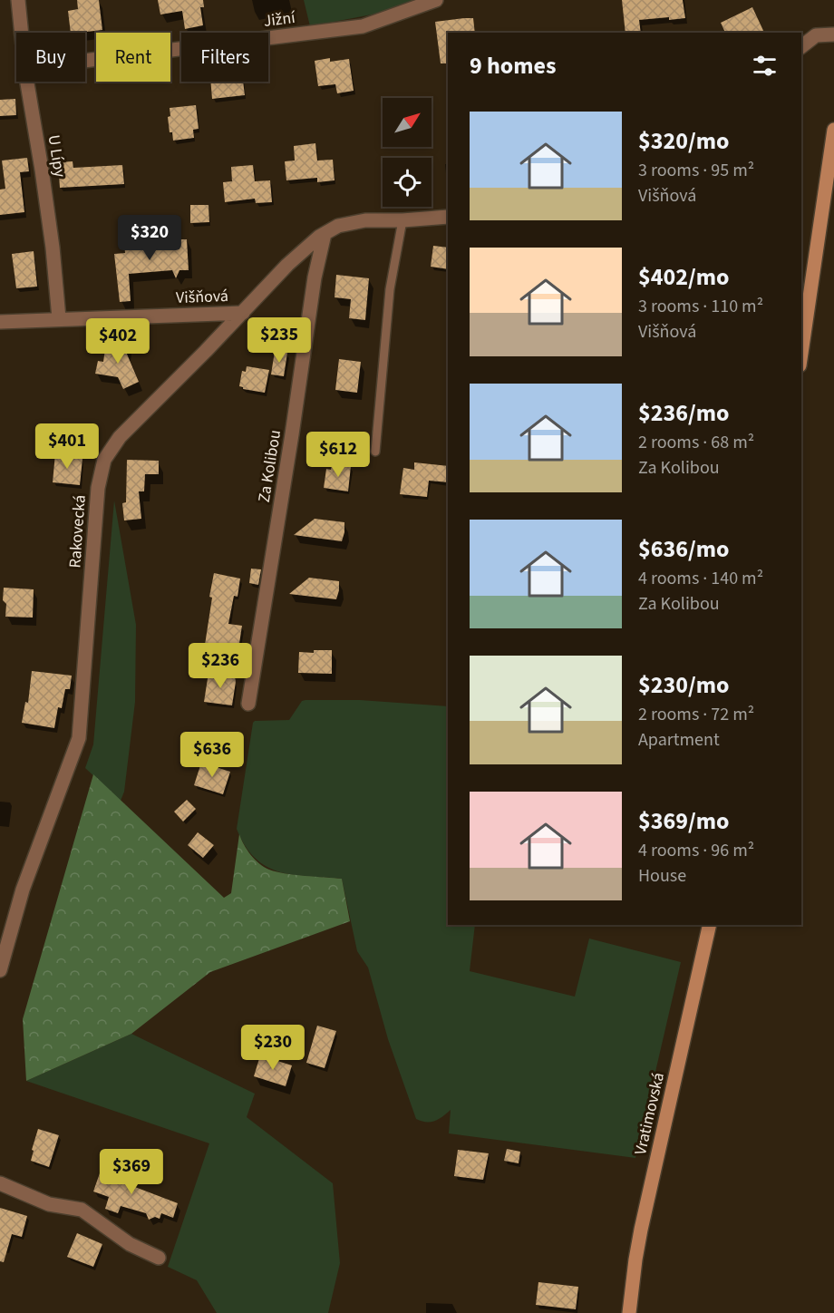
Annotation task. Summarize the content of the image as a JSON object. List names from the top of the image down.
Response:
{
  "streets": {
    "main road": ["Vratimovská"],
    "street": [
      "Jižní",
      "U Lípy",
      "Višňová",
      "Za Kolibou",
      "Rakovecká"
    ]
  },
  "crossings": [
    ["U Lípy", "Višňová"],
    ["Višňová", "Rakovecká"],
    ["Za Kolibou", "Rakovecká"]
  ],
  "north": "top right",
  "page": {
    "chip": ["Buy", "Rent", "Filters"],
    "heading": "9 homes",
    "list": [
      {
        "name": "$320/mo",
        "note": "3 rooms · 95 m² · Višňová"
      },
      {
        "name": "$402/mo",
        "note": "3 rooms · 110 m² · Višňová"
      },
      {
        "name": "$236/mo",
        "note": "2 rooms · 68 m² · Za Kolibou"
      },
      {
        "name": "$636/mo",
        "note": "4 rooms · 140 m² · Za Kolibou"
      },
      {
        "name": "$230/mo",
        "note": "2 rooms · 72 m² · Apartment"
      },
      {
        "name": "$369/mo",
        "note": "4 rooms · 96 m² · House"
      }
    ],
    "price": [
      "$320",
      "$235",
      "$402",
      "$401",
      "$612",
      "$236",
      "$636",
      "$230",
      "$369"
    ]
  }
}
